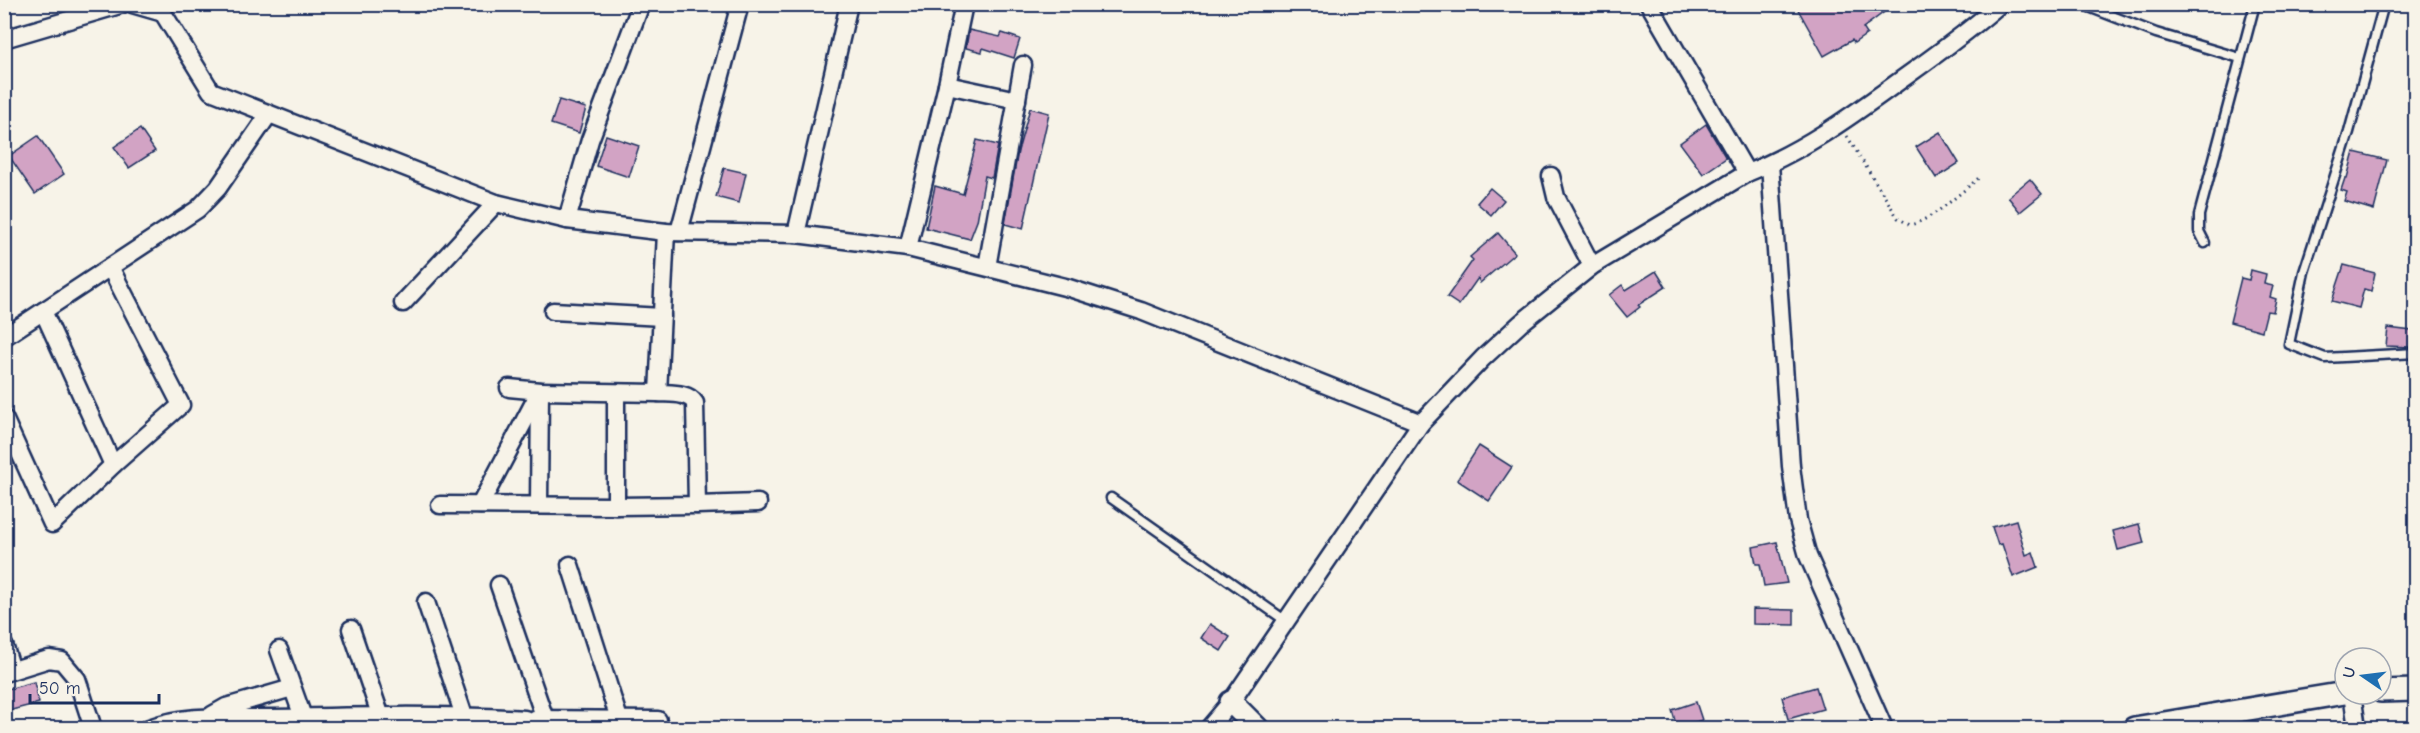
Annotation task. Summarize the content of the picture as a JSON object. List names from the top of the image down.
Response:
{
  "scale_bar": "50 m",
  "north": "left"
}
